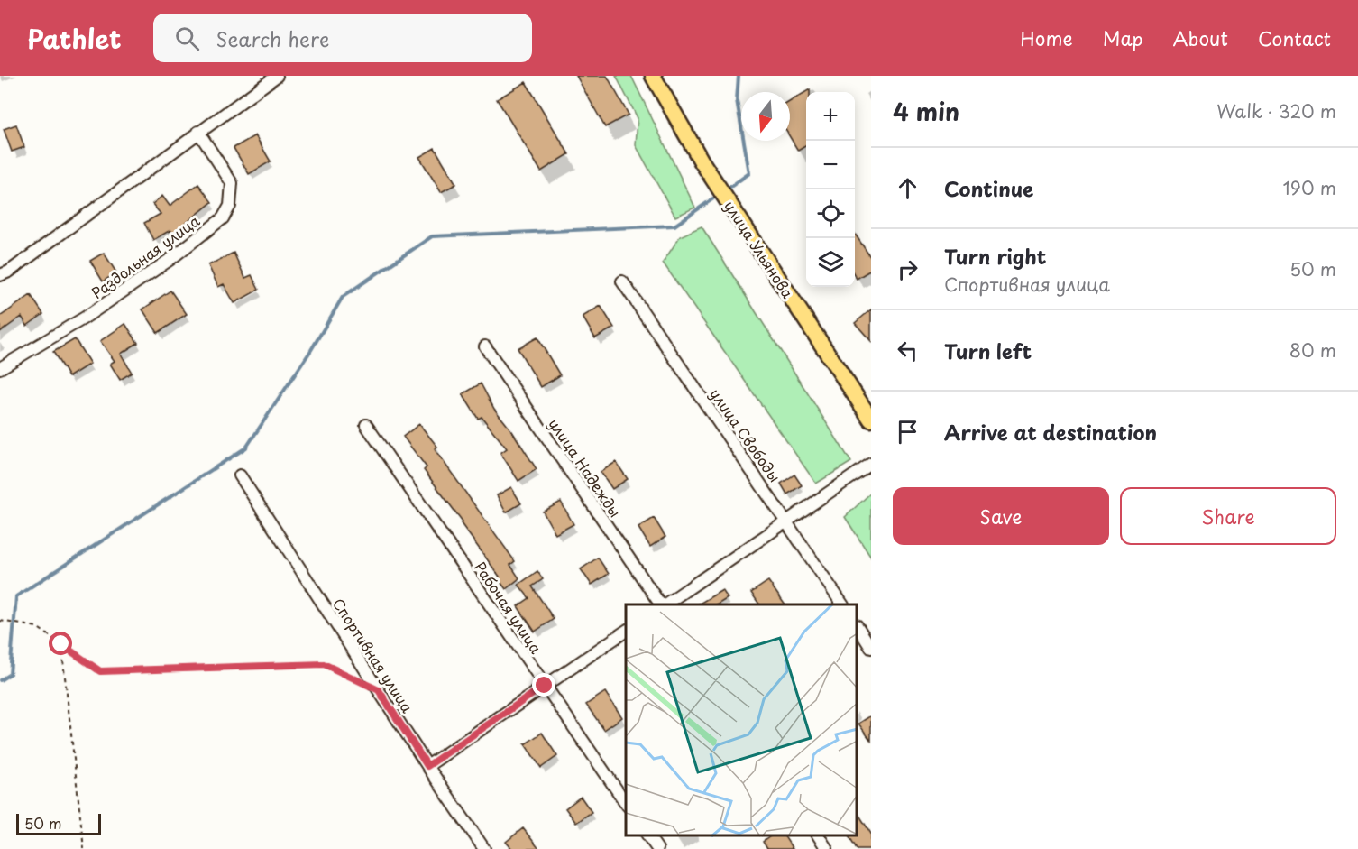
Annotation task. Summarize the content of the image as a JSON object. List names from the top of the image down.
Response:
{
  "streets": {
    "main road": ["улица Ульянова"],
    "street": [
      "Раздольная улица",
      "улица Свободы",
      "улица Надежды",
      "Рабочая улица",
      "Спортивная улица"
    ]
  },
  "scale_bar": "50 m",
  "north": "bottom",
  "page": {
    "header": "Pathlet",
    "search": "Search here",
    "nav": [
      "Home",
      "Map",
      "About",
      "Contact"
    ],
    "heading": ["4 min", "Walk · 320 m"],
    "map_buttons": ["+", "−"],
    "list": [
      ["Continue", "190 m"],
      ["Turn right", "Спортивная улица", "50 m"],
      ["Turn left", "80 m"],
      "Arrive at destination"
    ],
    "buttons": ["Save", "Share"],
    "scale": "50 m"
  }
}
